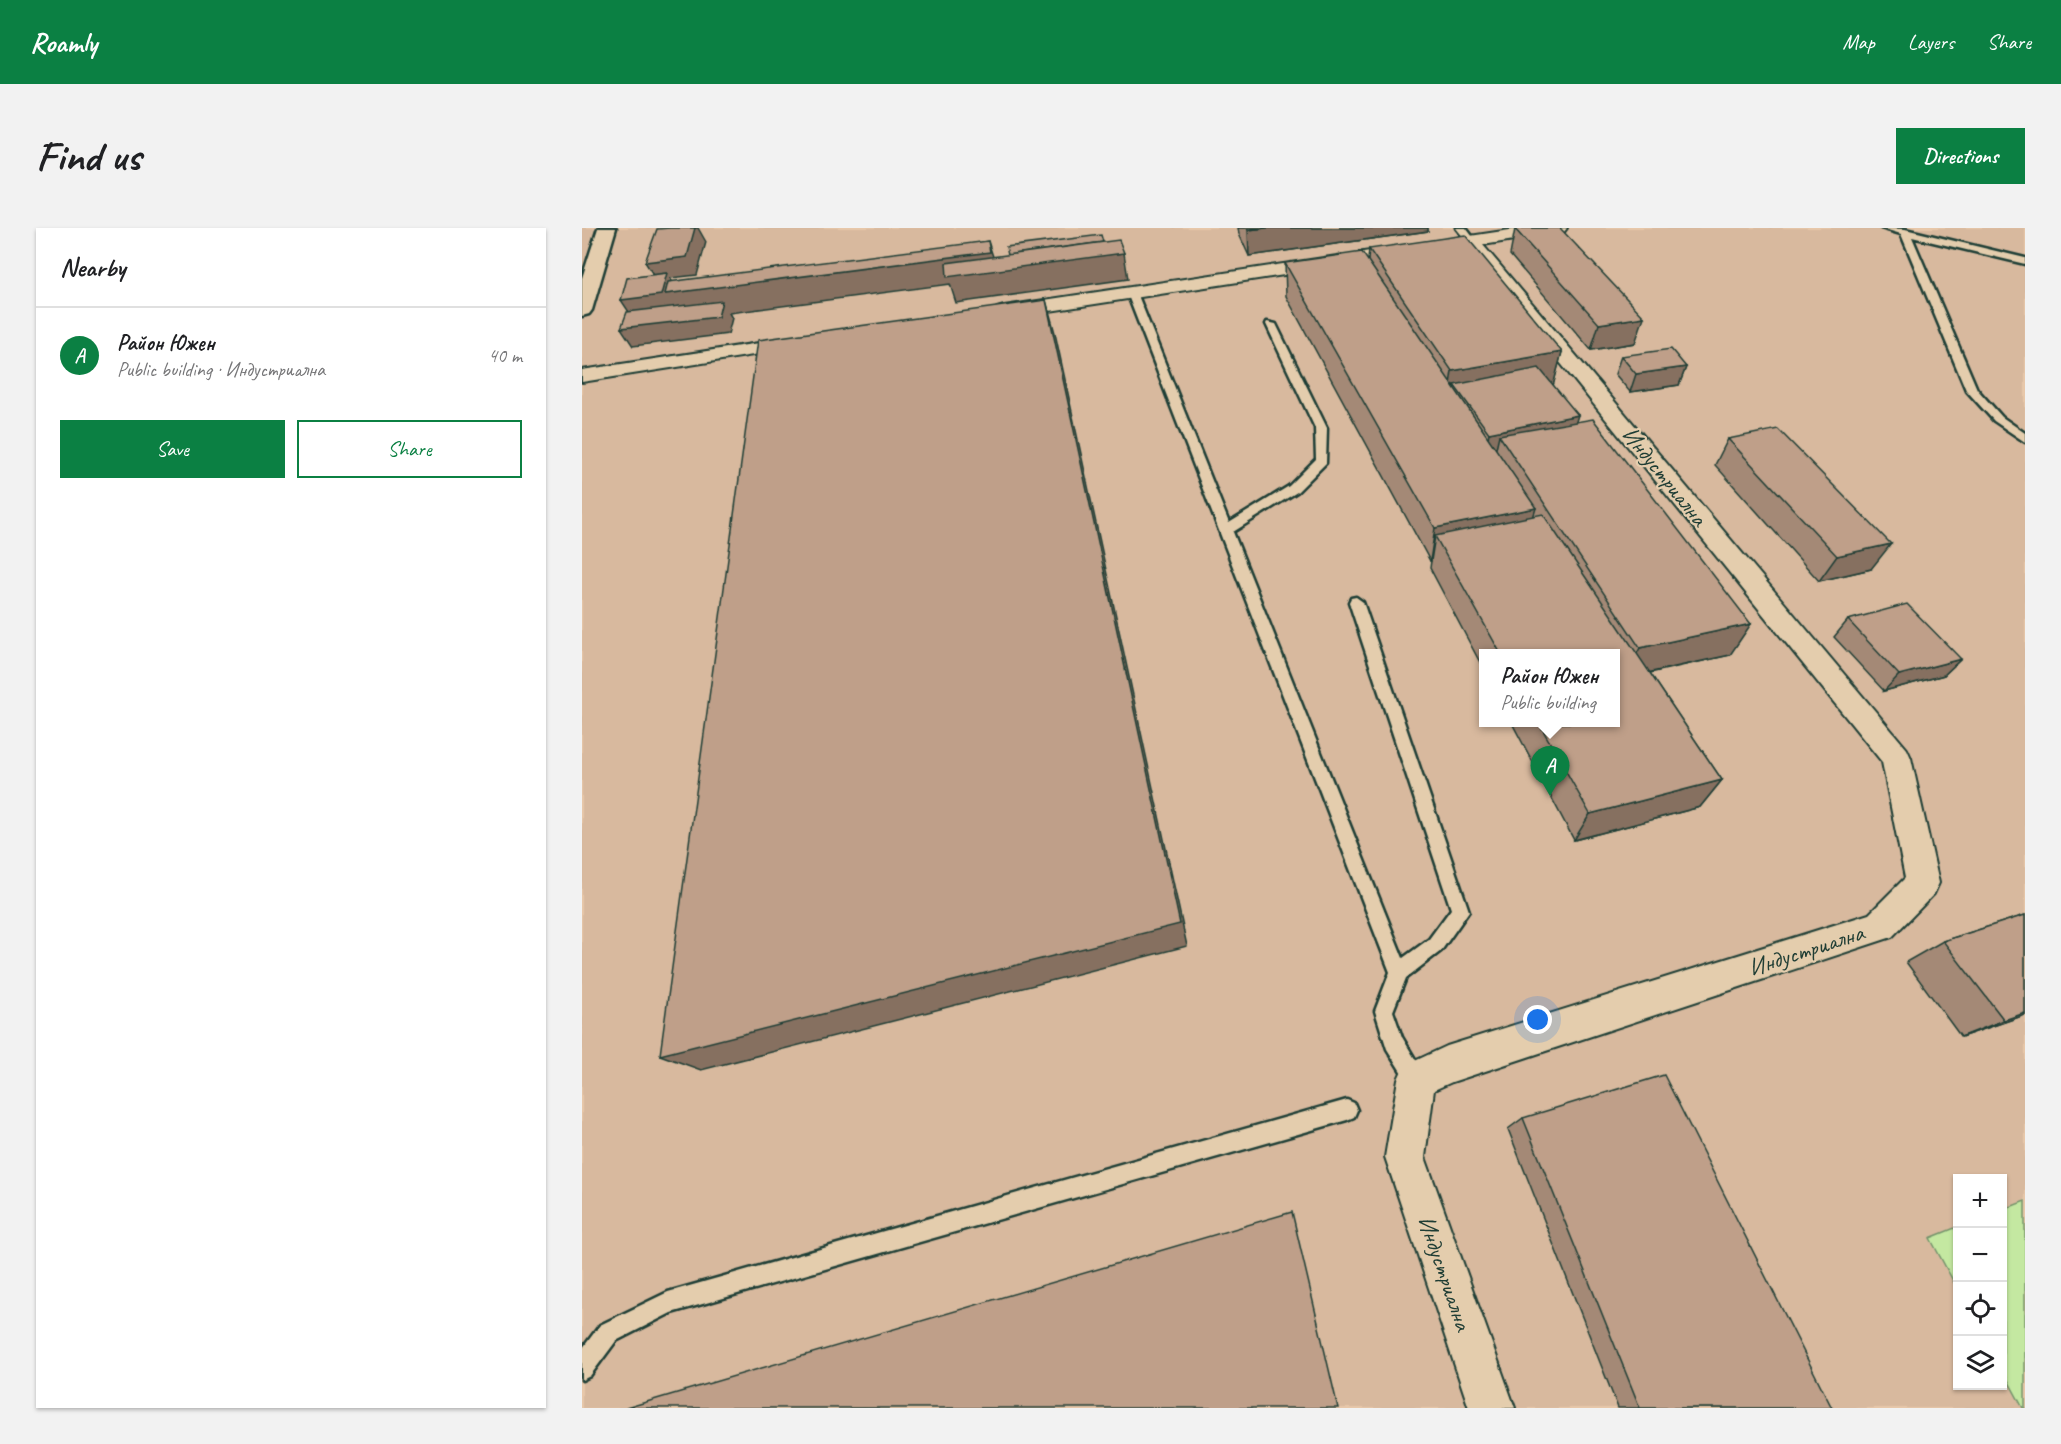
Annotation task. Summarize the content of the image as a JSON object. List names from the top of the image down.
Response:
{
  "streets": {
    "street": ["Индустриална"]
  },
  "page": {
    "header": "Roamly",
    "nav": ["Map", "Layers", "Share"],
    "buttons": [
      "Directions",
      ["Save", "Share"]
    ],
    "title": "Find us",
    "heading": "Nearby",
    "list": [
      {
        "mark": "A",
        "name": "Район Южен",
        "note": "Public building · Индустриална",
        "value": "40 m"
      }
    ],
    "popup": ["Район Южен", "Public building"],
    "pins": "A",
    "map_buttons": ["+", "−"]
  }
}
